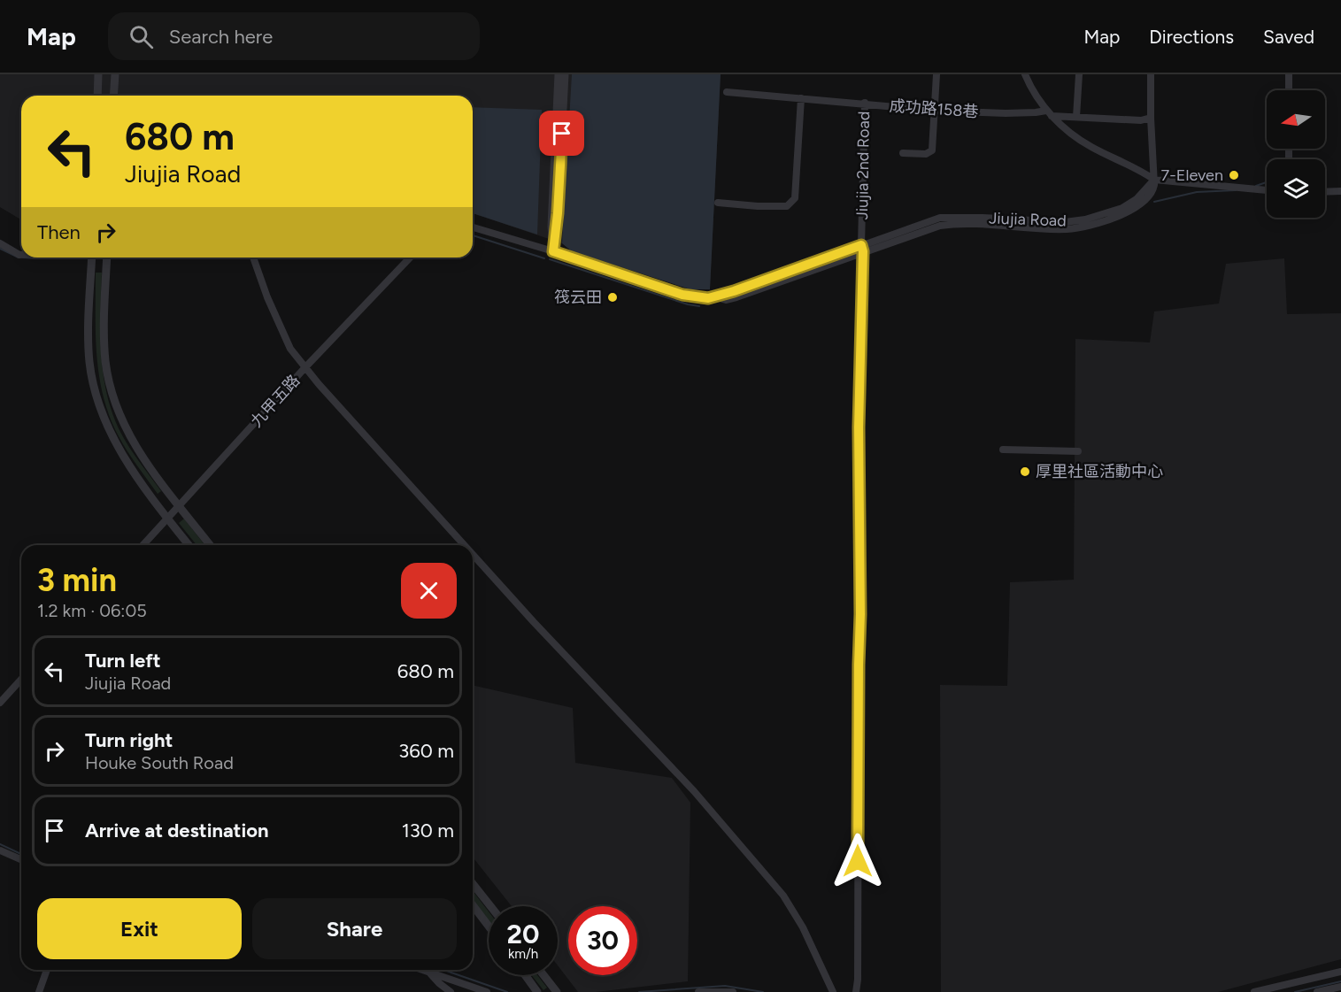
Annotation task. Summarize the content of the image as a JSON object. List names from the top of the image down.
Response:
{
  "streets": {
    "street": [
      "成功路158巷",
      "Jiujia 2nd Road",
      "Jiujia Road",
      "九甲五路"
    ]
  },
  "crossings": [
    ["成功路158巷", "Jiujia 2nd Road"],
    ["Jiujia 2nd Road", "Jiujia Road"]
  ],
  "places": ["7-Eleven", "筏云田", "厚里社區活動中心"],
  "north": "left",
  "page": {
    "header": "Map",
    "search": "Search here",
    "nav": ["Map", "Directions", "Saved"],
    "turn": ["680 m", "Jiujia Road"],
    "then": "Then",
    "heading": ["3 min", "1.2 km · 06:05"],
    "list": [
      {
        "name": "Turn left",
        "note": "Jiujia Road",
        "value": "680 m"
      },
      {
        "name": "Turn right",
        "note": "Houke South Road",
        "value": "360 m"
      },
      {
        "name": "Arrive at destination",
        "value": "130 m"
      }
    ],
    "buttons": ["Exit", "Share"],
    "speed": "20 km/h",
    "limit": "30"
  }
}
